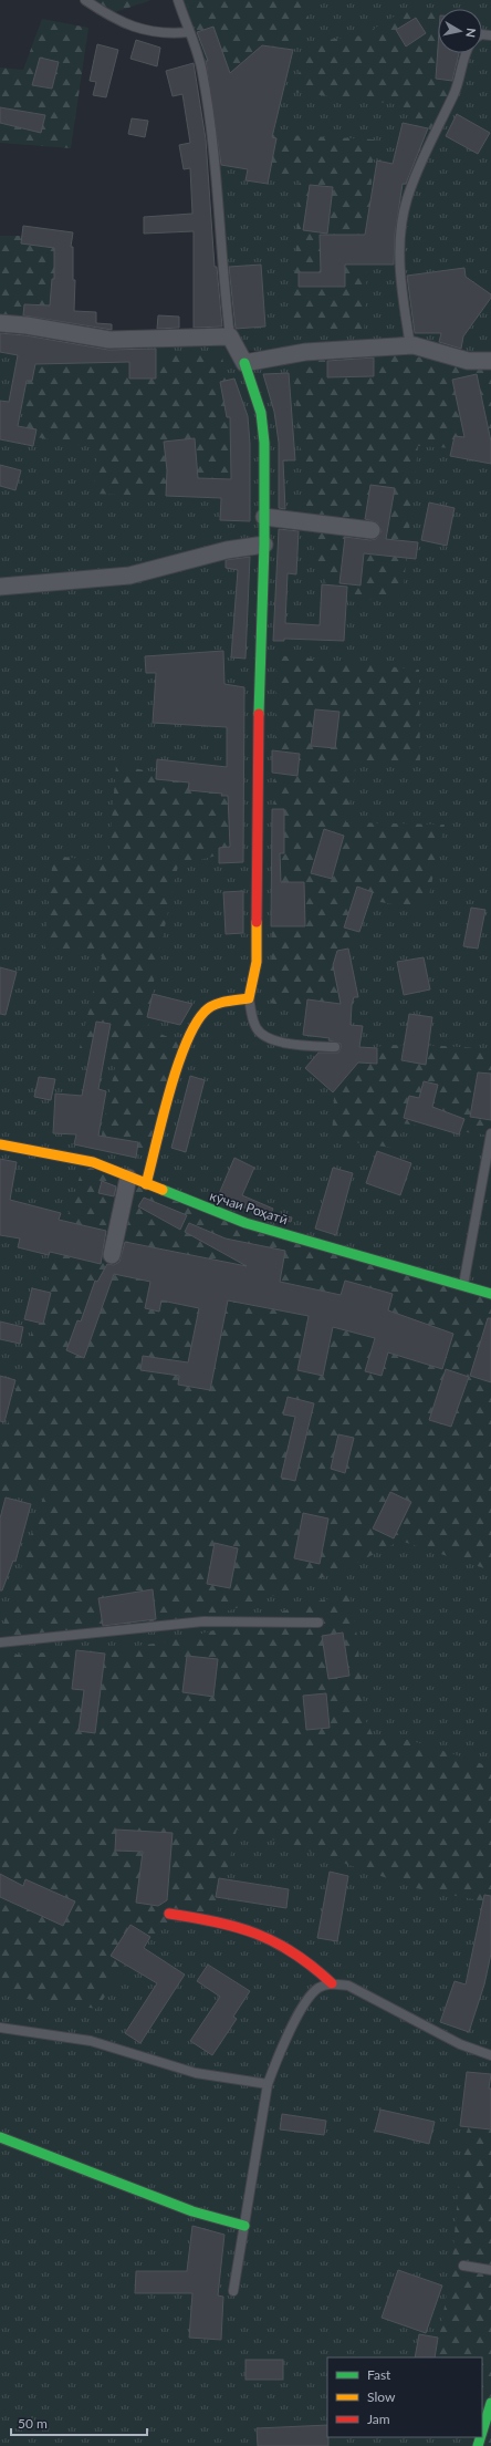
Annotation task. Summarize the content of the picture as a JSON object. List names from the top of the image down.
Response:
{
  "streets": {
    "street": ["кӯчаи Роҳатӣ"]
  },
  "legend": ["Fast", "Slow", "Jam"],
  "scale_bar": "50 m",
  "north": "right"
}
